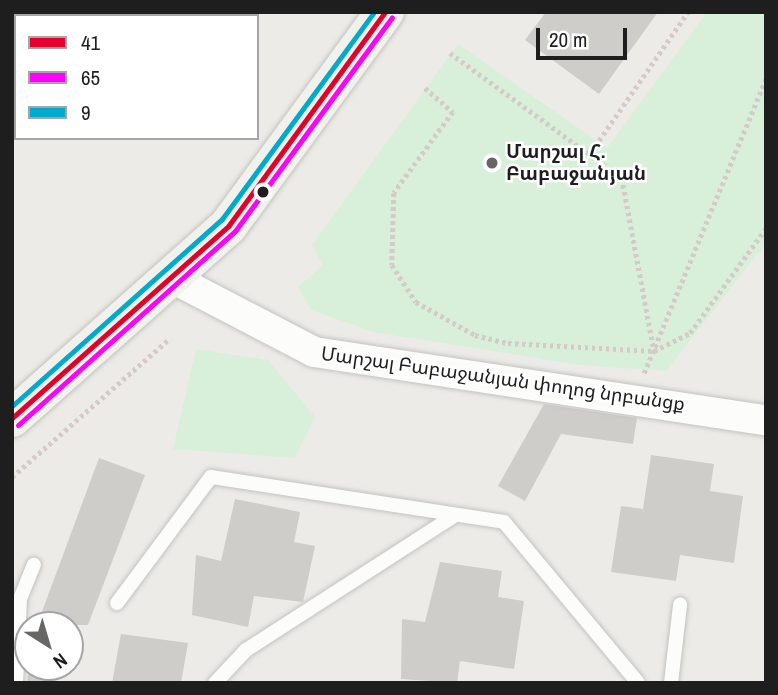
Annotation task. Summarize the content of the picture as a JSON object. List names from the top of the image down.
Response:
{
  "streets": {
    "street": ["Մարշալ Բաբաջանյան փողոց նրբանցք"]
  },
  "places": ["Մարշալ Հ. Բաբաջանյան"],
  "lines": ["transit line 41", "transit line 9", "transit line 65"],
  "legend": ["41", "65", "9"],
  "scale_bar": "20 m",
  "north": "bottom right"
}
